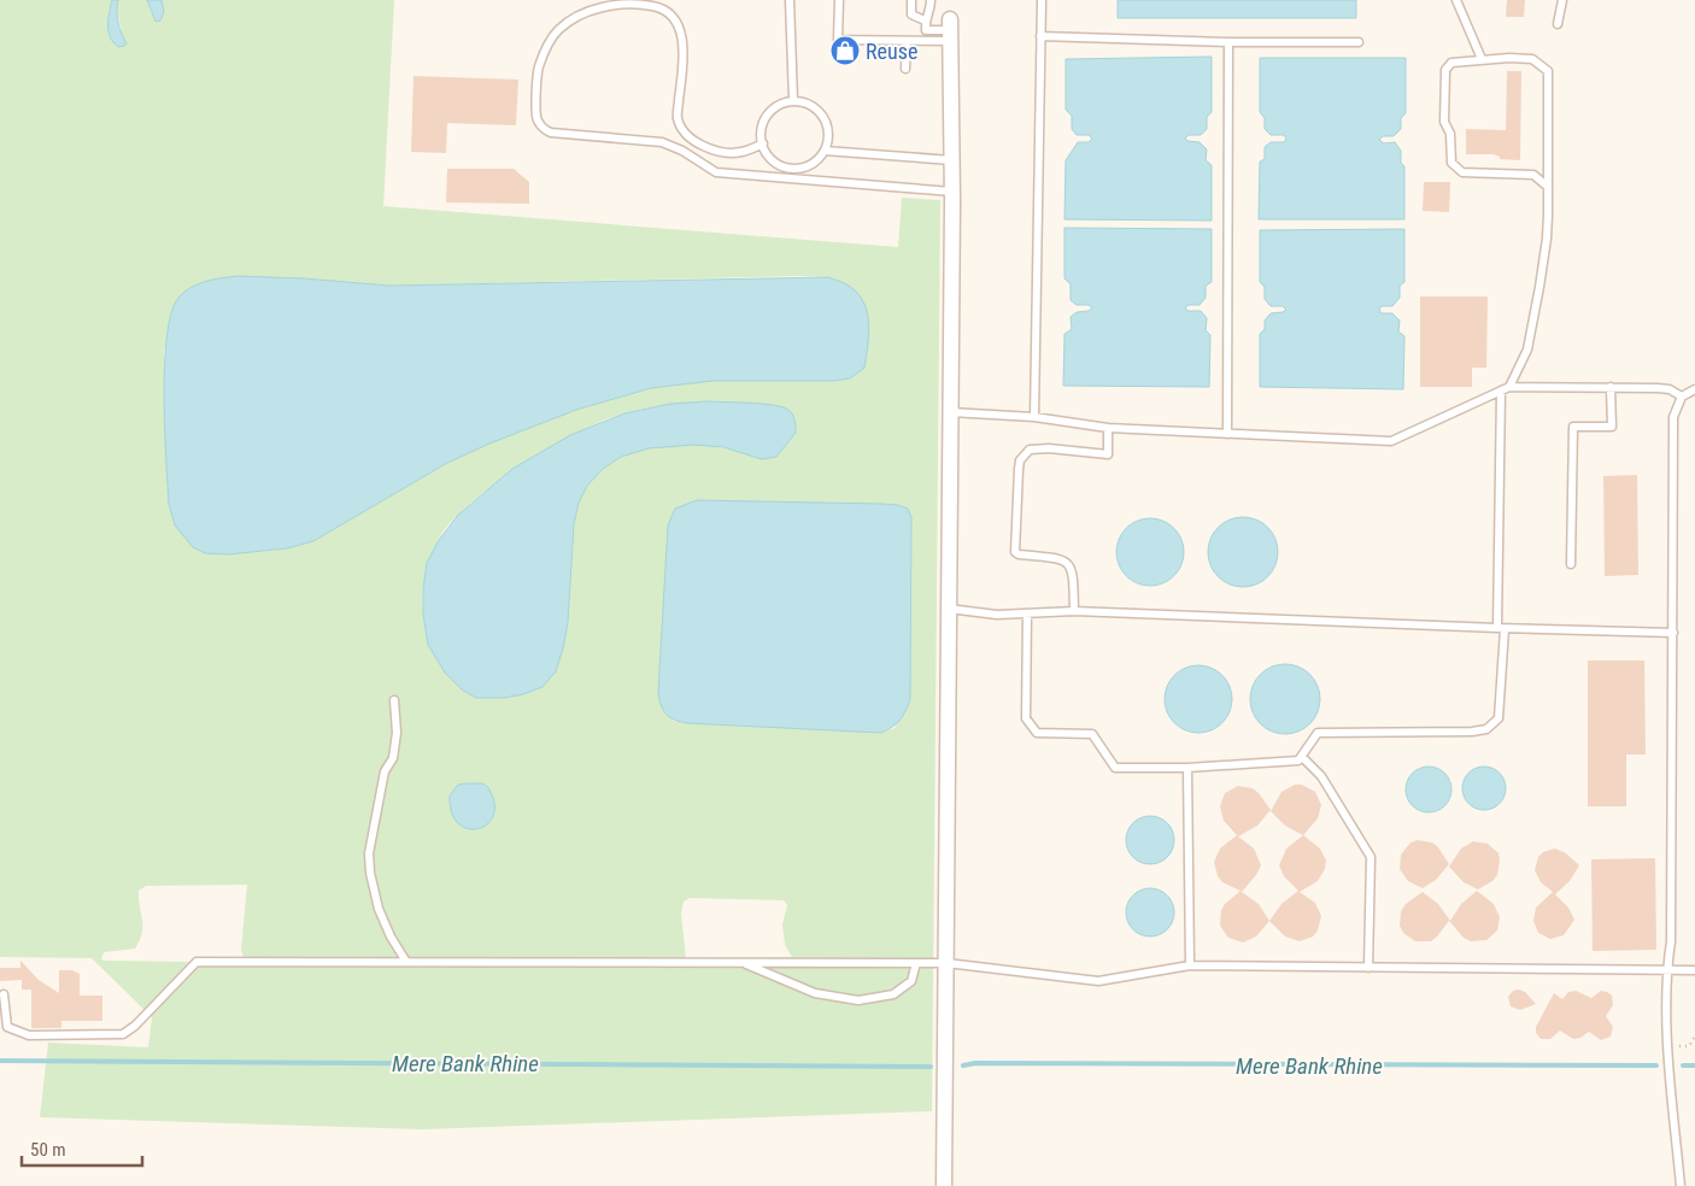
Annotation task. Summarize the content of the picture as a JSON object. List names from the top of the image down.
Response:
{
  "water": ["Mere Bank Rhine"],
  "places": {
    "shop": ["Reuse"]
  },
  "scale_bar": "50 m"
}
